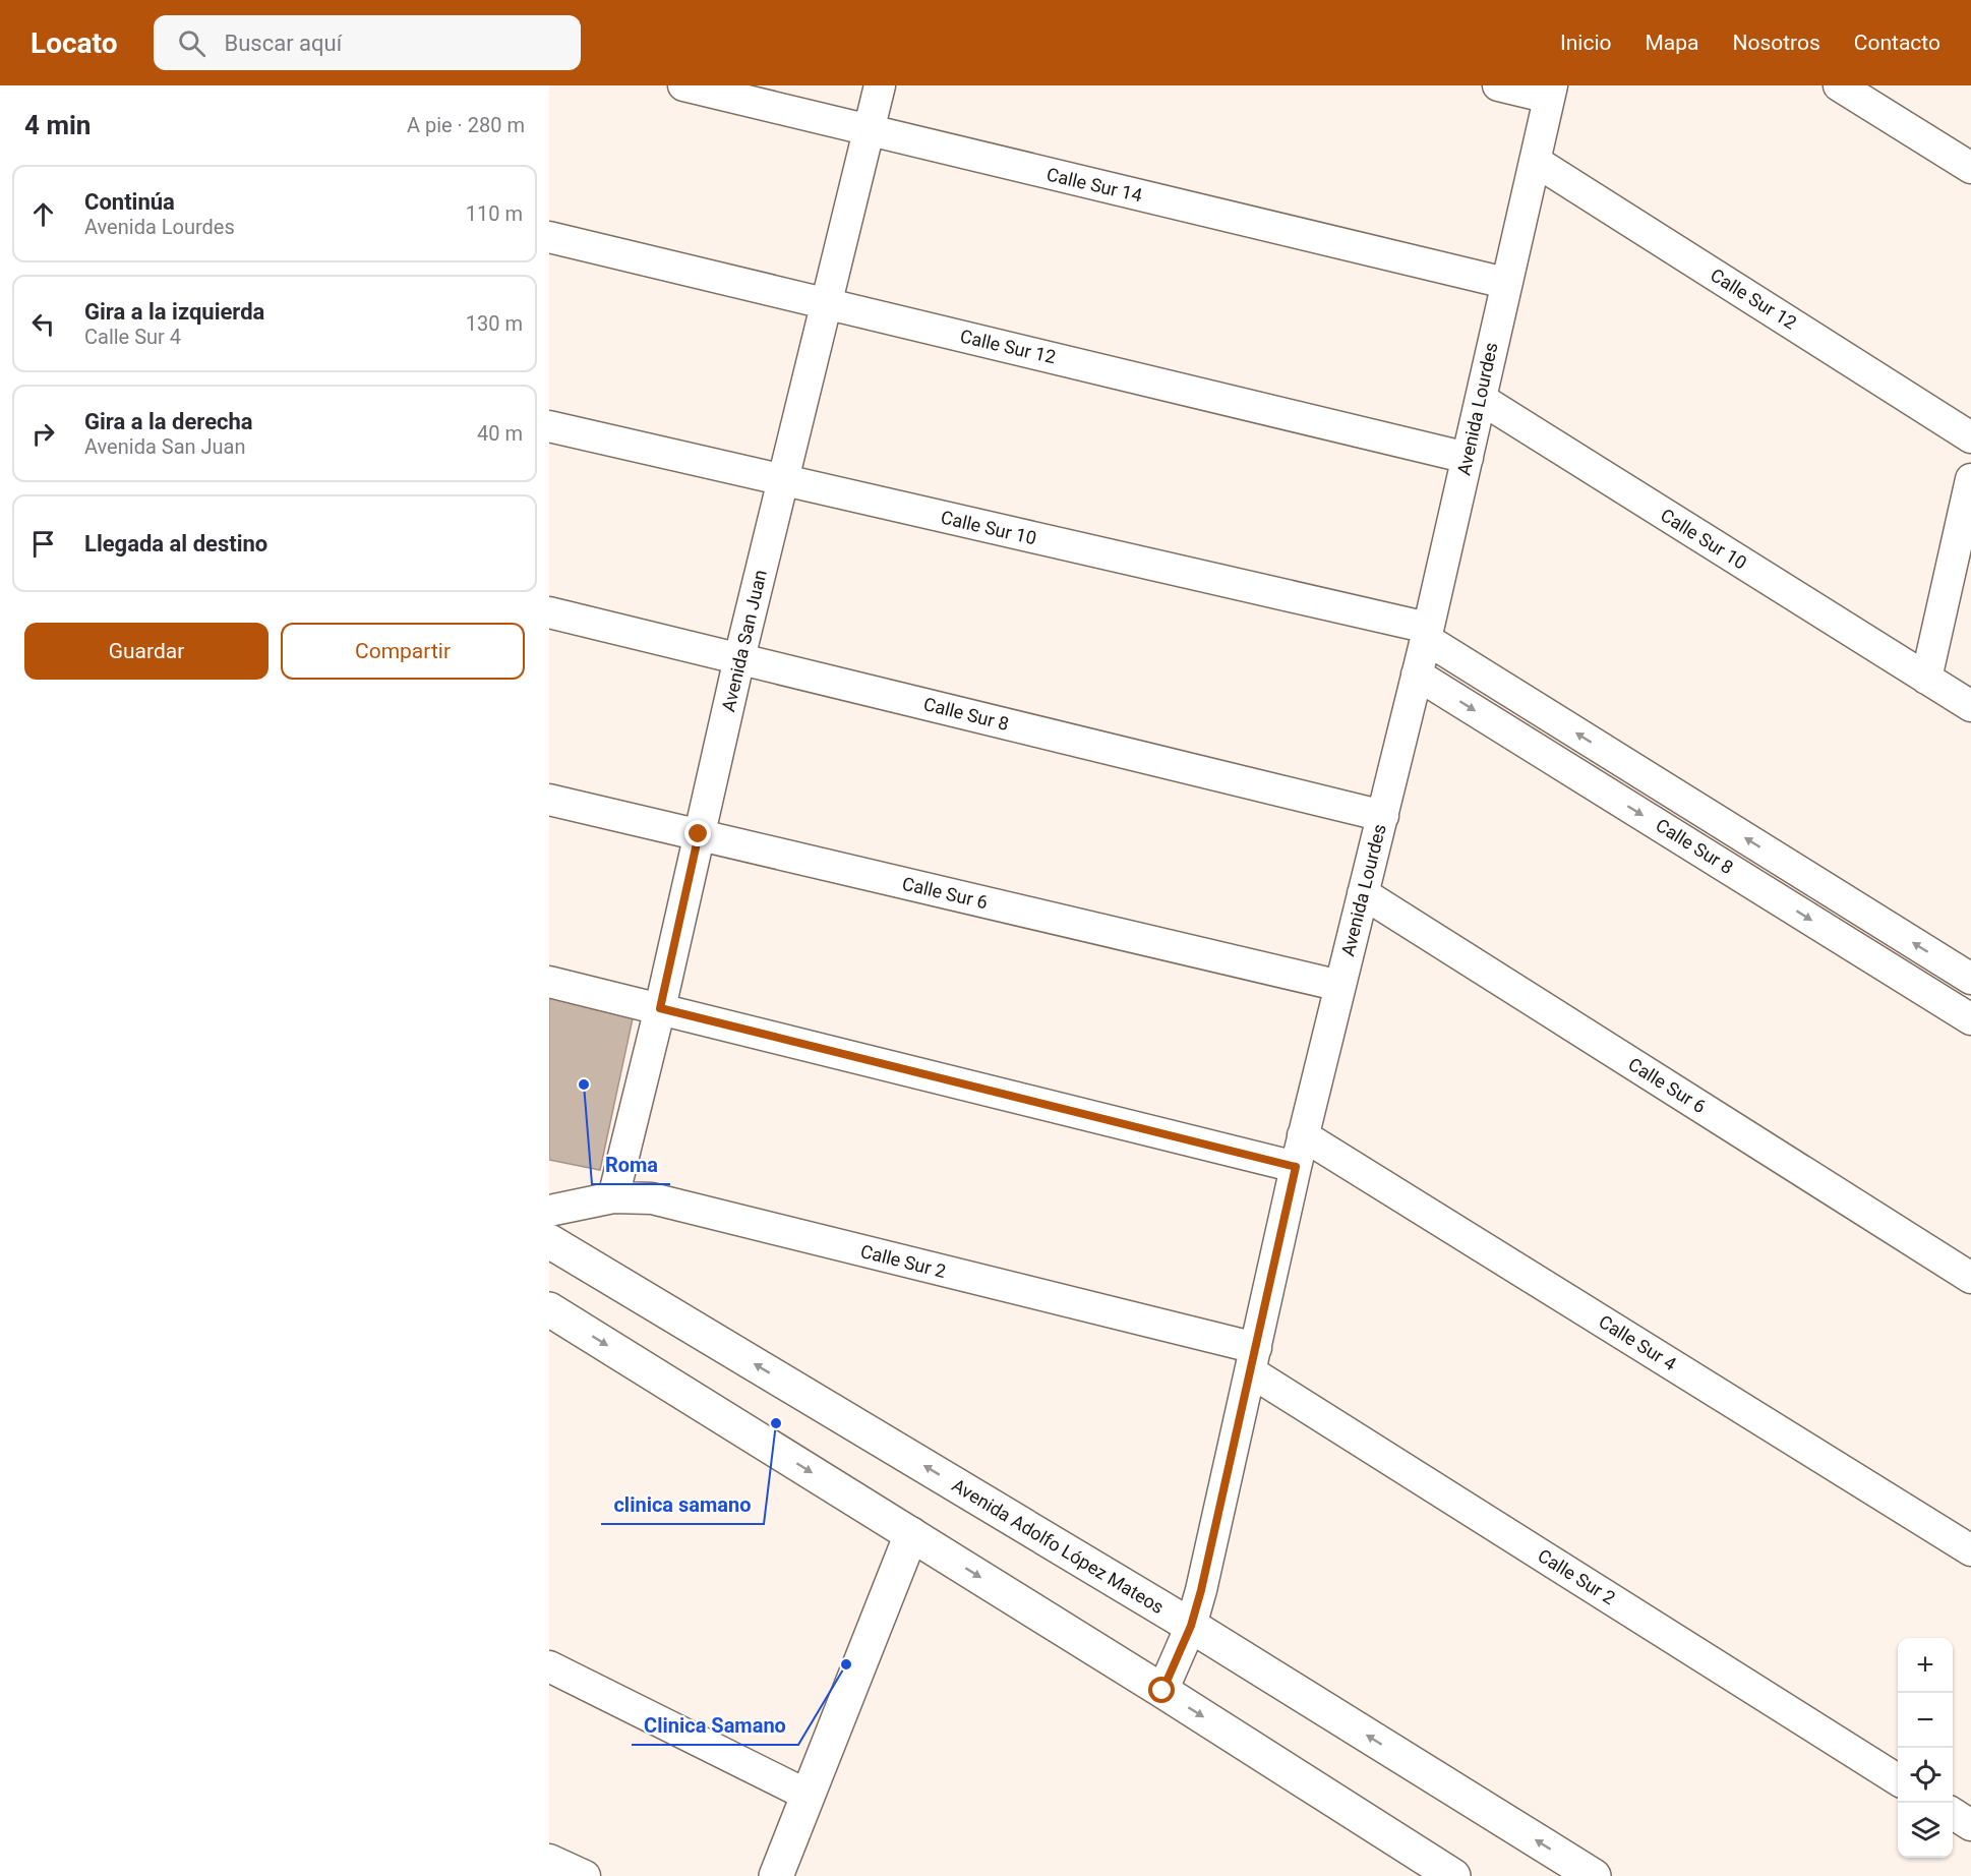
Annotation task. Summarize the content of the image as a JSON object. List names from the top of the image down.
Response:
{
  "streets": {
    "main road": ["Avenida Adolfo López Mateos"],
    "street": [
      "Calle Sur 14",
      "Calle Sur 12",
      "Avenida Lourdes",
      "Calle Sur 10",
      "Avenida San Juan",
      "Calle Sur 8",
      "Calle Sur 6",
      "Calle Sur 2",
      "Calle Sur 4"
    ]
  },
  "crossings": [
    ["Calle Sur 14", "Avenida Lourdes"],
    ["Calle Sur 14", "Avenida San Juan"],
    ["Calle Sur 12", "Avenida Lourdes"],
    ["Calle Sur 12", "Avenida San Juan"],
    ["Avenida Lourdes", "Calle Sur 10"],
    ["Avenida Lourdes", "Calle Sur 8"],
    ["Avenida Lourdes", "Calle Sur 6"],
    ["Avenida Lourdes", "Calle Sur 2"],
    ["Avenida Lourdes", "Calle Sur 4"],
    ["Avenida Lourdes", "Avenida Adolfo López Mateos"],
    ["Calle Sur 10", "Avenida San Juan"],
    ["Calle Sur 10", "Calle Sur 8"],
    ["Avenida San Juan", "Calle Sur 8"],
    ["Avenida San Juan", "Calle Sur 6"],
    ["Avenida San Juan", "Calle Sur 2"]
  ],
  "places": ["Roma", "clinica samano", "Clinica Samano"],
  "page": {
    "header": "Locato",
    "search": "Buscar aquí",
    "nav": [
      "Inicio",
      "Mapa",
      "Nosotros",
      "Contacto"
    ],
    "heading": ["4 min", "A pie · 280 m"],
    "list": [
      ["Continúa", "Avenida Lourdes", "110 m"],
      ["Gira a la izquierda", "Calle Sur 4", "130 m"],
      ["Gira a la derecha", "Avenida San Juan", "40 m"],
      "Llegada al destino"
    ],
    "buttons": ["Guardar", "Compartir"],
    "map_buttons": ["+", "−"]
  }
}
